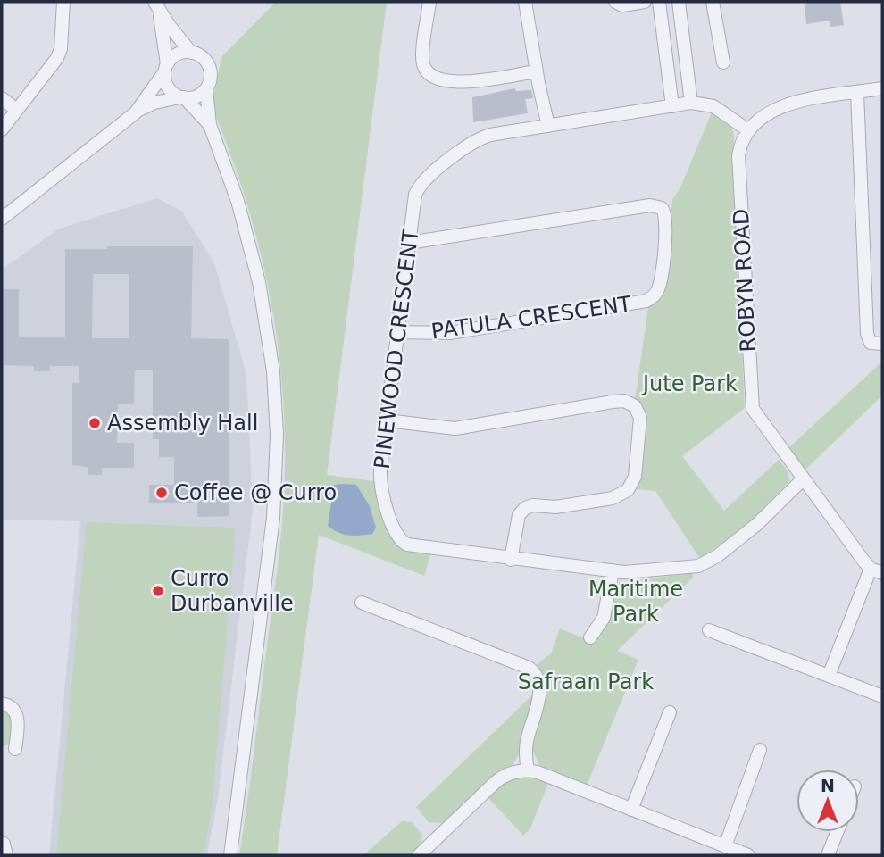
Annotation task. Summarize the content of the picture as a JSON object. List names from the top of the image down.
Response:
{
  "streets": {
    "street": ["ROBYN ROAD", "PATULA CRESCENT", "PINEWOOD CRESCENT"]
  },
  "crossings": [
    ["ROBYN ROAD", "PINEWOOD CRESCENT"],
    ["PATULA CRESCENT", "PINEWOOD CRESCENT"]
  ],
  "parks": ["Jute Park", "Maritime Park", "Safraan Park"],
  "places": ["Assembly Hall", "Coffee @ Curro", "Curro Durbanville"],
  "north": "top"
}
